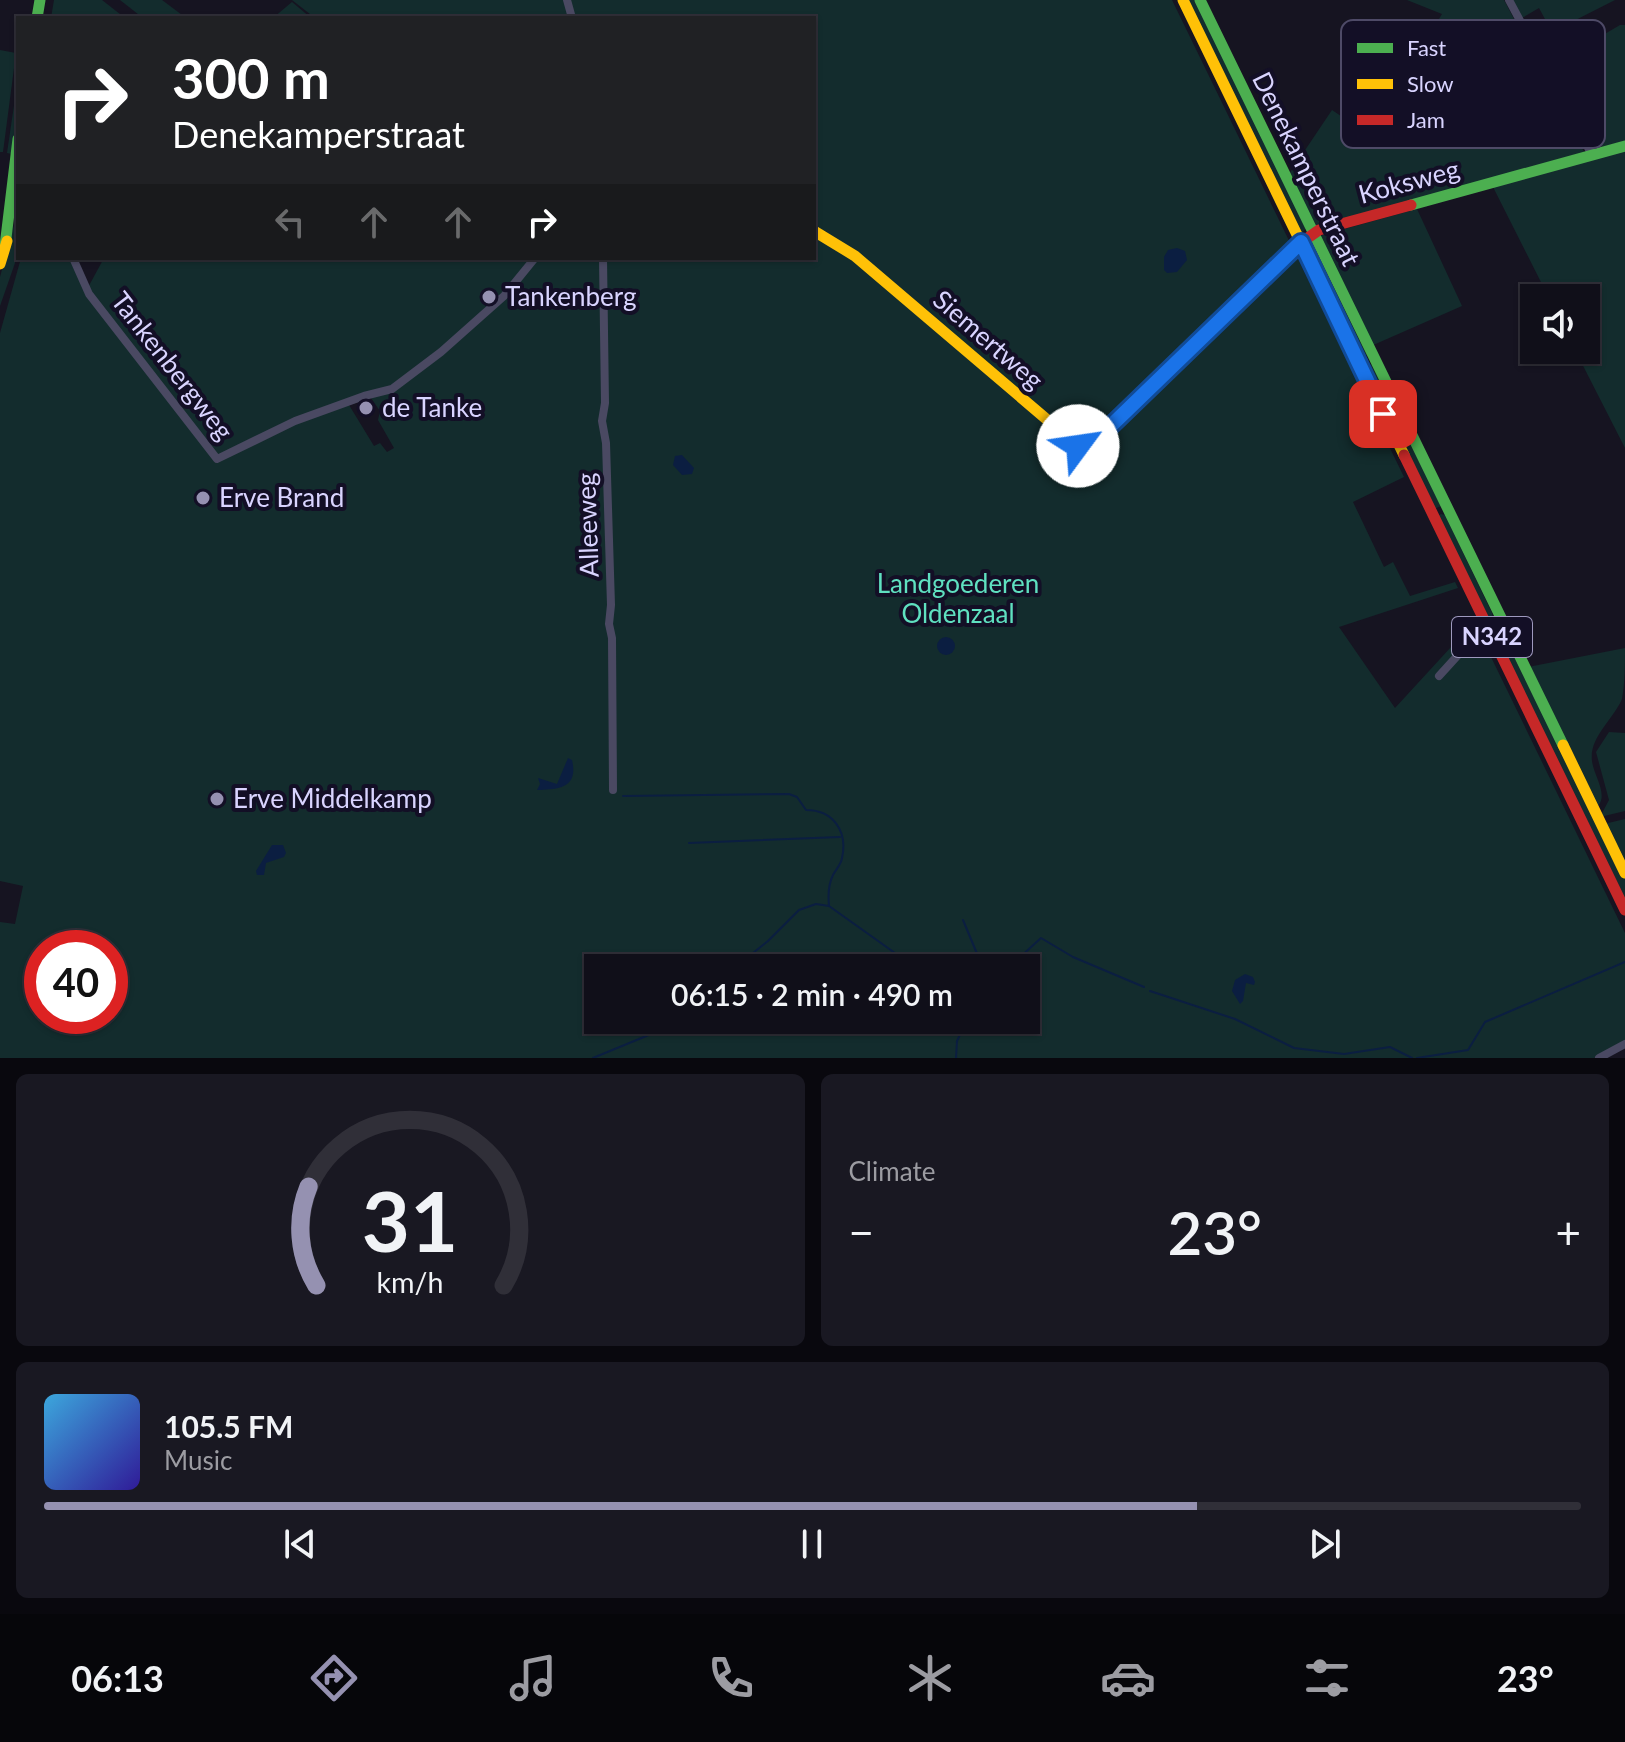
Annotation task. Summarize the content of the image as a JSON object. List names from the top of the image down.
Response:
{
  "streets": {
    "street": [
      "Denekamperstraat",
      "Koksweg",
      "Siemertweg",
      "Tankenbergweg",
      "Alleeweg",
      "N342"
    ]
  },
  "crossings": [
    ["Denekamperstraat", "Koksweg"],
    ["Denekamperstraat", "Siemertweg"],
    ["Koksweg", "Siemertweg"]
  ],
  "parks": ["Landgoederen Oldenzaal"],
  "places": [
    "Tankenberg",
    "de Tanke",
    "Erve Brand",
    "Erve Middelkamp"
  ],
  "legend": ["Fast", "Slow", "Jam"],
  "page": {
    "turn": ["300 m", "Denekamperstraat"],
    "limit": "40",
    "trip": "06:15 · 2 min · 490 m",
    "tile": "Climate",
    "heat": ["−", "23°", "+"],
    "song": ["105.5 FM", "Music"],
    "tabs": ["06:13", "23°"],
    "gauge": ["31", "km/h"]
  }
}
